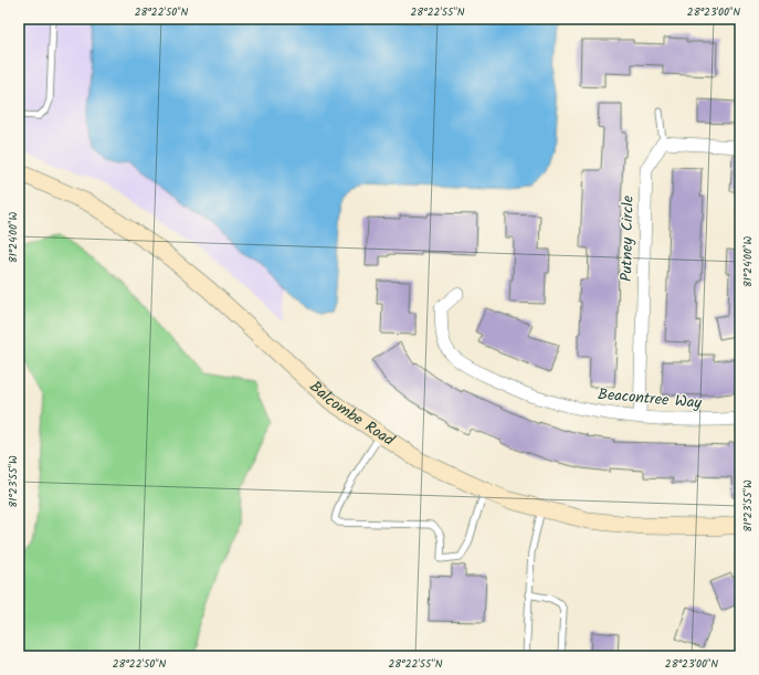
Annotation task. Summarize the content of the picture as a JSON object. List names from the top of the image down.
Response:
{
  "streets": {
    "street": ["Putney Circle", "Beacontree Way", "Balcombe Road"]
  },
  "crossings": [
    ["Putney Circle", "Beacontree Way"]
  ],
  "coordinates": [
    "28°22'50\"N",
    "28°22'55\"N",
    "28°23'00\"N",
    "81°24'00\"W",
    "81°23'55\"W"
  ]
}
